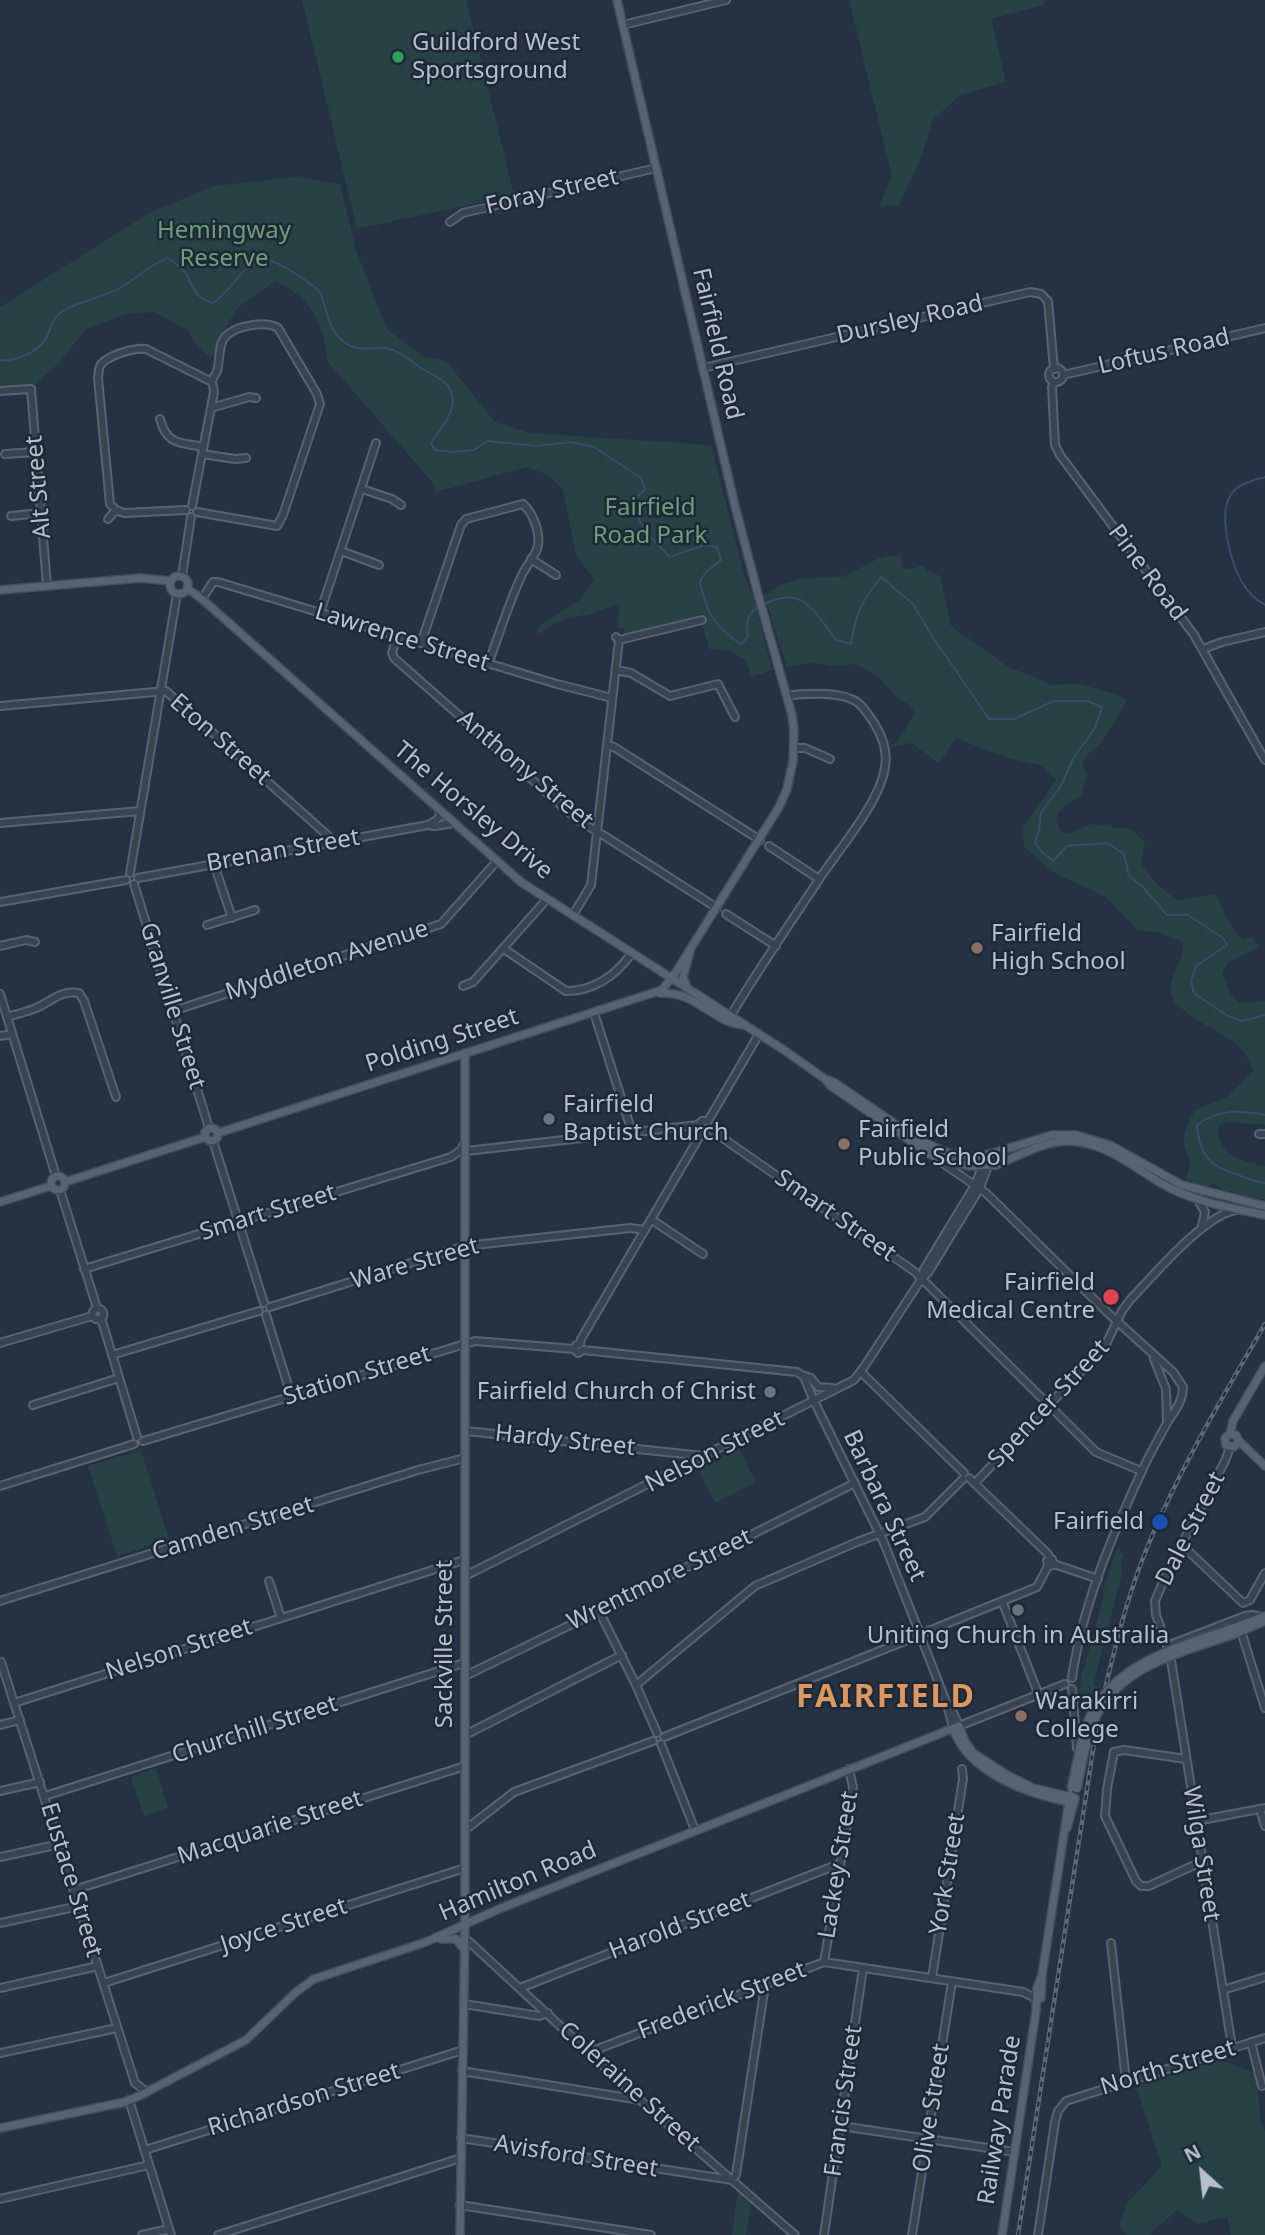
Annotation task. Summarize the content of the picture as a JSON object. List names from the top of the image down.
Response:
{
  "streets": {
    "main road": [
      "Fairfield Road",
      "The Horsley Drive",
      "Polding Street",
      "Sackville Street",
      "Hamilton Road",
      "Railway Parade"
    ],
    "street": [
      "Foray Street",
      "Dursley Road",
      "Loftus Road",
      "Alt Street",
      "Pine Road",
      "Lawrence Street",
      "Eton Street",
      "Anthony Street",
      "Brenan Street",
      "Myddleton Avenue",
      "Granville Street",
      "Smart Street",
      "Ware Street",
      "Station Street",
      "Spencer Street",
      "Hardy Street",
      "Nelson Street",
      "Barbara Street",
      "Camden Street",
      "Dale Street",
      "Wrentmore Street",
      "Churchill Street",
      "Macquarie Street",
      "Wilga Street",
      "Lackey Street",
      "York Street",
      "Eustace Street",
      "Joyce Street",
      "Harold Street",
      "Frederick Street",
      "North Street",
      "Coleraine Street",
      "Richardson Street",
      "Francis Street",
      "Olive Street",
      "Avisford Street"
    ]
  },
  "crossings": [
    ["Foray Street", "Fairfield Road"],
    ["Dursley Road", "Fairfield Road"],
    ["Dursley Road", "Loftus Road"],
    ["Dursley Road", "Pine Road"],
    ["Fairfield Road", "Polding Street"],
    ["Loftus Road", "Pine Road"],
    ["Lawrence Street", "Anthony Street"],
    ["Lawrence Street", "The Horsley Drive"],
    ["Eton Street", "Brenan Street"],
    ["Anthony Street", "Polding Street"],
    ["The Horsley Drive", "Brenan Street"],
    ["The Horsley Drive", "Myddleton Avenue"],
    ["The Horsley Drive", "Polding Street"],
    ["The Horsley Drive", "Spencer Street"],
    ["The Horsley Drive", "Nelson Street"],
    ["Brenan Street", "Granville Street"],
    ["Myddleton Avenue", "Granville Street"],
    ["Granville Street", "Polding Street"],
    ["Polding Street", "Sackville Street"],
    ["Smart Street", "Spencer Street"],
    ["Smart Street", "Nelson Street"],
    ["Ware Street", "Sackville Street"],
    ["Station Street", "Nelson Street"],
    ["Station Street", "Sackville Street"],
    ["Spencer Street", "Barbara Street"],
    ["Hardy Street", "Nelson Street"],
    ["Hardy Street", "Sackville Street"],
    ["Nelson Street", "Barbara Street"],
    ["Nelson Street", "Sackville Street"],
    ["Nelson Street", "Eustace Street"],
    ["Barbara Street", "Wrentmore Street"],
    ["Camden Street", "Sackville Street"],
    ["Dale Street", "Railway Parade"],
    ["Wrentmore Street", "Sackville Street"],
    ["Sackville Street", "Churchill Street"],
    ["Sackville Street", "Macquarie Street"],
    ["Sackville Street", "Hamilton Road"],
    ["Sackville Street", "Joyce Street"],
    ["Sackville Street", "Coleraine Street"],
    ["Sackville Street", "Richardson Street"],
    ["Sackville Street", "Avisford Street"],
    ["Churchill Street", "Eustace Street"],
    ["Macquarie Street", "Eustace Street"],
    ["Wilga Street", "North Street"],
    ["Lackey Street", "Hamilton Road"],
    ["Lackey Street", "Harold Street"],
    ["Lackey Street", "Frederick Street"],
    ["York Street", "Frederick Street"],
    ["Eustace Street", "Joyce Street"],
    ["Harold Street", "Coleraine Street"],
    ["Frederick Street", "Coleraine Street"],
    ["Frederick Street", "Francis Street"],
    ["Frederick Street", "Olive Street"],
    ["Frederick Street", "Railway Parade"],
    ["Coleraine Street", "Avisford Street"]
  ],
  "districts": ["FAIRFIELD"],
  "parks": ["Hemingway Reserve", "Fairfield Road Park"],
  "places": [
    "Guildford West Sportsground",
    "Fairfield High School",
    "Fairfield Baptist Church",
    "Fairfield Public School",
    "Fairfield Medical Centre",
    "Fairfield Church of Christ",
    "Fairfield",
    "Uniting Church in Australia",
    "Warakirri College"
  ],
  "north": "top left"
}
